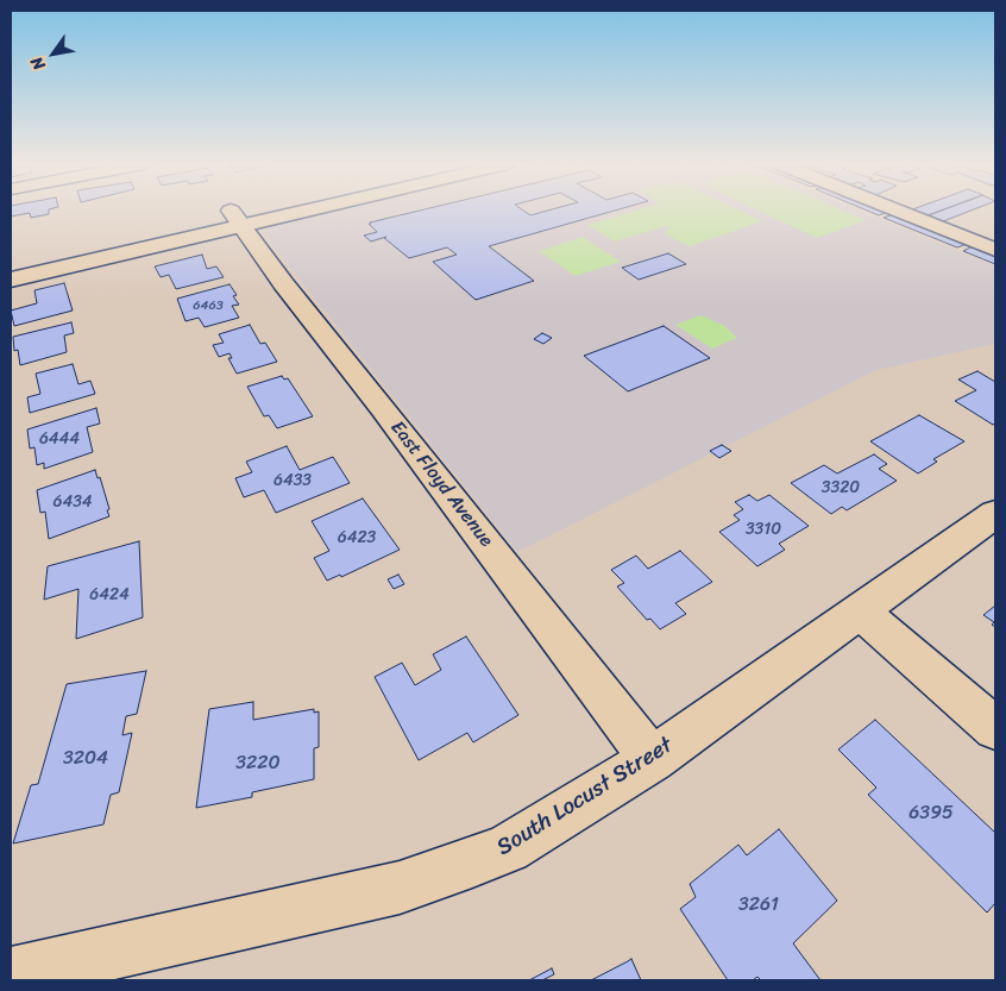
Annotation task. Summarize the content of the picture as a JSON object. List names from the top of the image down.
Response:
{
  "streets": {
    "street": ["East Floyd Avenue", "South Locust Street"]
  },
  "crossings": [
    ["East Floyd Avenue", "South Locust Street"]
  ],
  "house_numbers": [
    "6463",
    "6444",
    "6433",
    "3320",
    "6434",
    "3310",
    "6423",
    "6424",
    "3204",
    "3220",
    "6395",
    "3261"
  ],
  "north": "bottom left"
}
